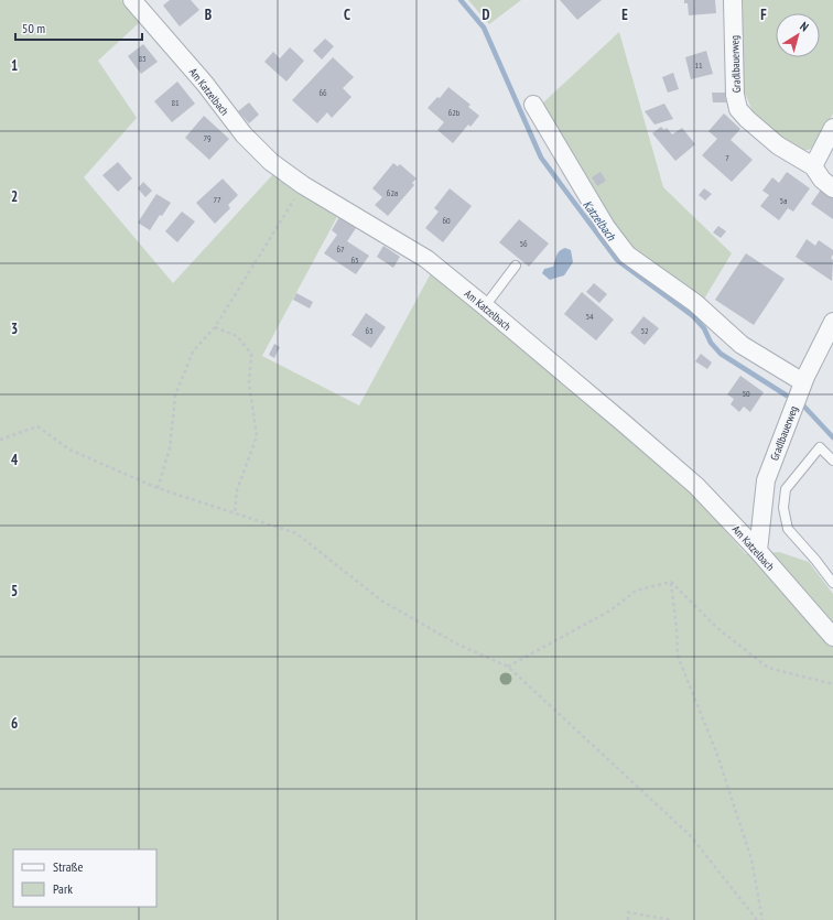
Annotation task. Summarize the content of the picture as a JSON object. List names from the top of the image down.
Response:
{
  "streets": {
    "street": ["Gradlbauerweg", "Am Katzelbach"]
  },
  "crossings": [
    ["Gradlbauerweg", "Am Katzelbach"]
  ],
  "water": ["Katzelbach"],
  "house_numbers": [
    "83",
    "11",
    "66",
    "81",
    "62b",
    "79",
    "7",
    "62a",
    "77",
    "5a",
    "60",
    "56",
    "67",
    "65",
    "54",
    "63",
    "52",
    "50"
  ],
  "legend": ["Straße", "Park"],
  "scale_bar": "50 m",
  "north": "top right",
  "grid": {
    "columns": [
      "B",
      "C",
      "D",
      "E",
      "F"
    ],
    "rows": [
      "1",
      "2",
      "3",
      "4",
      "5",
      "6"
    ]
  }
}
